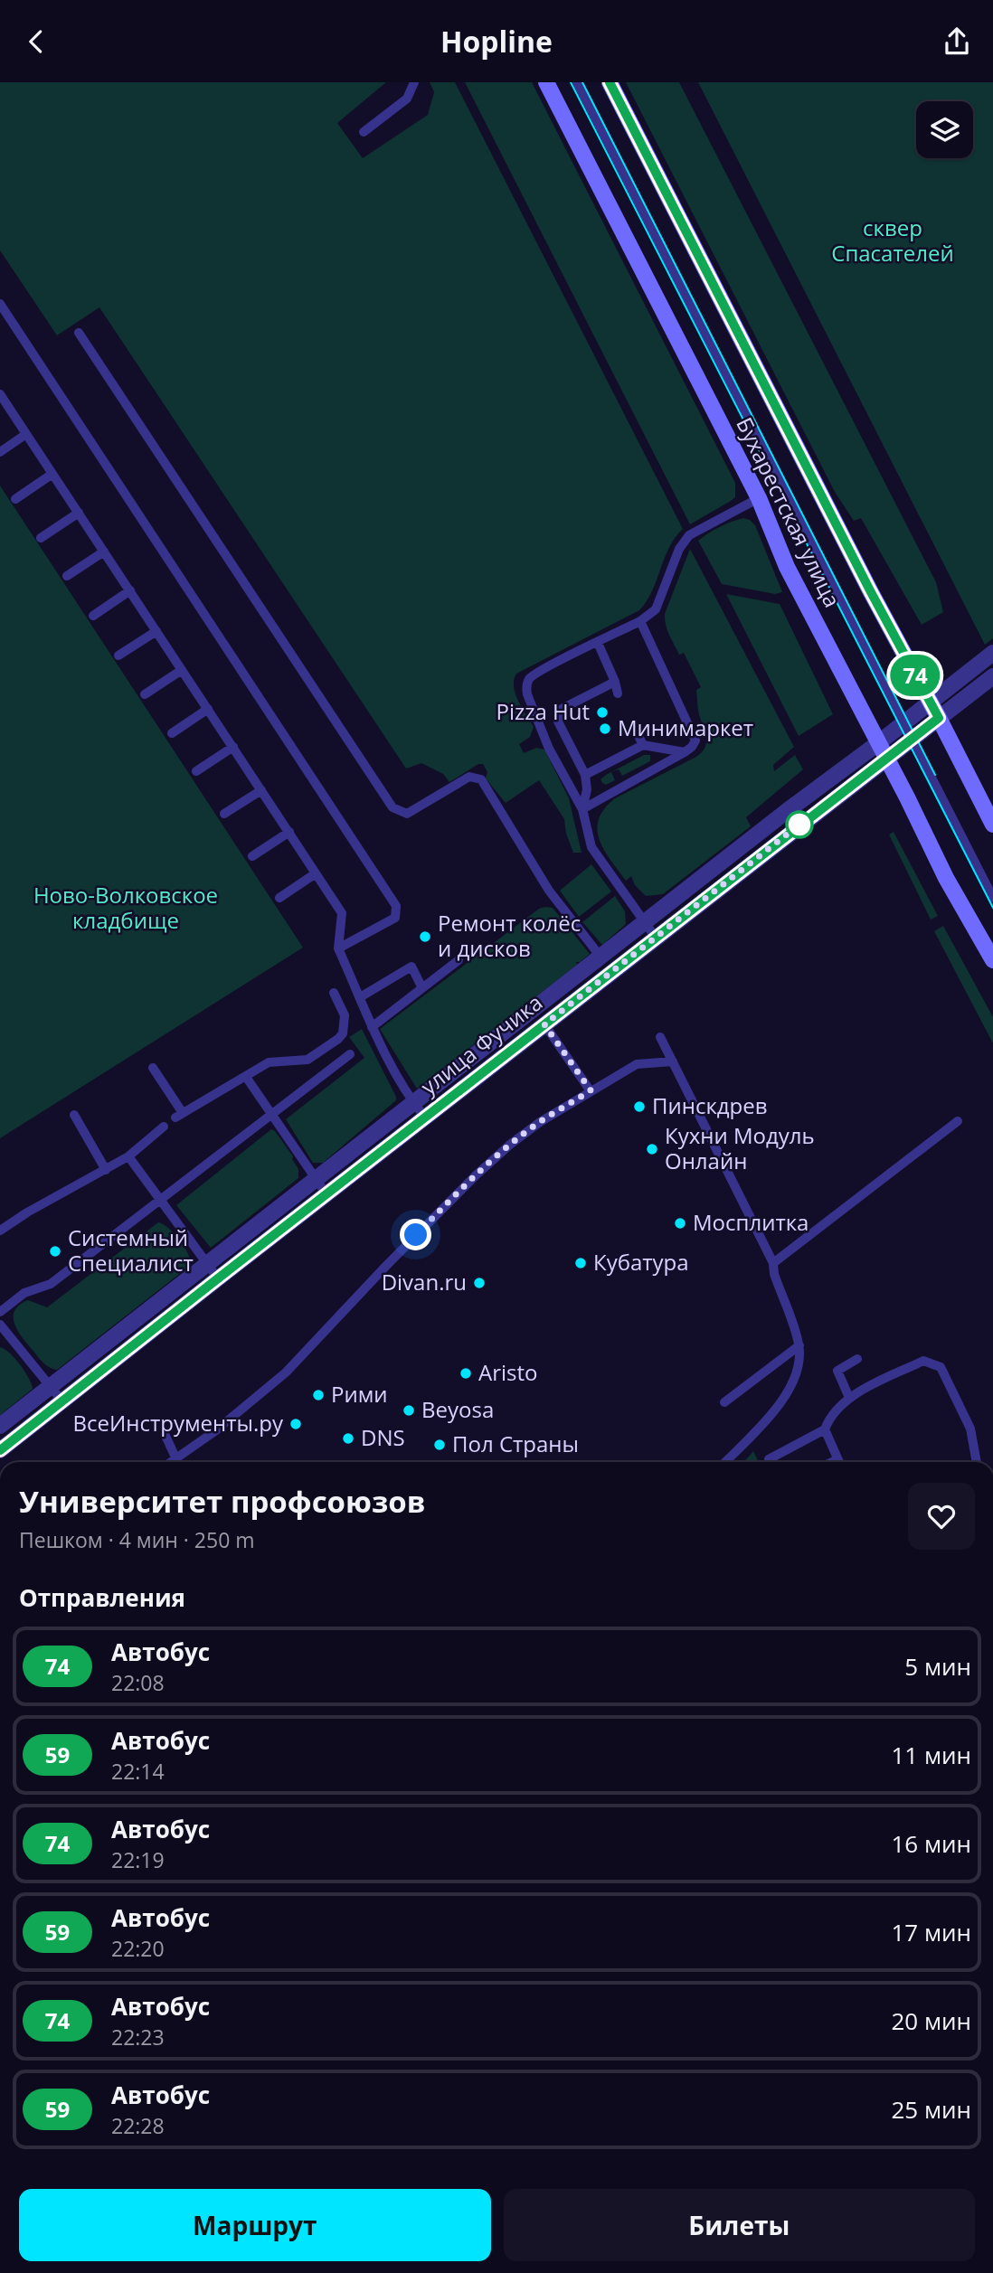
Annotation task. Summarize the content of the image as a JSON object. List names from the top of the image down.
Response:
{
  "streets": {
    "main road": ["Бухарестская улица"],
    "street": ["улица Фучика"]
  },
  "crossings": [
    ["Бухарестская улица", "улица Фучика"]
  ],
  "parks": ["cквер Спасателей", "Ново-Волковское кладбище"],
  "places": [
    "Pizza Hut",
    "Минимаркет",
    "Ремонт колёс и дисков",
    "Пинскдрев",
    "Кухни Модуль Онлайн",
    "Мосплитка",
    "Системный Специалист",
    "Кубатура",
    "Divan.ru",
    "Aristo",
    "Рими",
    "Beyosa",
    "ВсеИнструменты.ру",
    "DNS",
    "Пол Страны"
  ],
  "lines": ["bus line 74"],
  "page": {
    "header": "Hopline",
    "on_map": "74",
    "heading": [
      ["Университет профсоюзов", "Пешком · 4 мин · 250 m"],
      "Отправления"
    ],
    "list": [
      {
        "mark": "74",
        "name": "Автобус",
        "note": "22:08",
        "value": "5 мин"
      },
      {
        "mark": "59",
        "name": "Автобус",
        "note": "22:14",
        "value": "11 мин"
      },
      {
        "mark": "74",
        "name": "Автобус",
        "note": "22:19",
        "value": "16 мин"
      },
      {
        "mark": "59",
        "name": "Автобус",
        "note": "22:20",
        "value": "17 мин"
      },
      {
        "mark": "74",
        "name": "Автобус",
        "note": "22:23",
        "value": "20 мин"
      },
      {
        "mark": "59",
        "name": "Автобус",
        "note": "22:28",
        "value": "25 мин"
      }
    ],
    "buttons": ["Маршрут", "Билеты"]
  }
}
